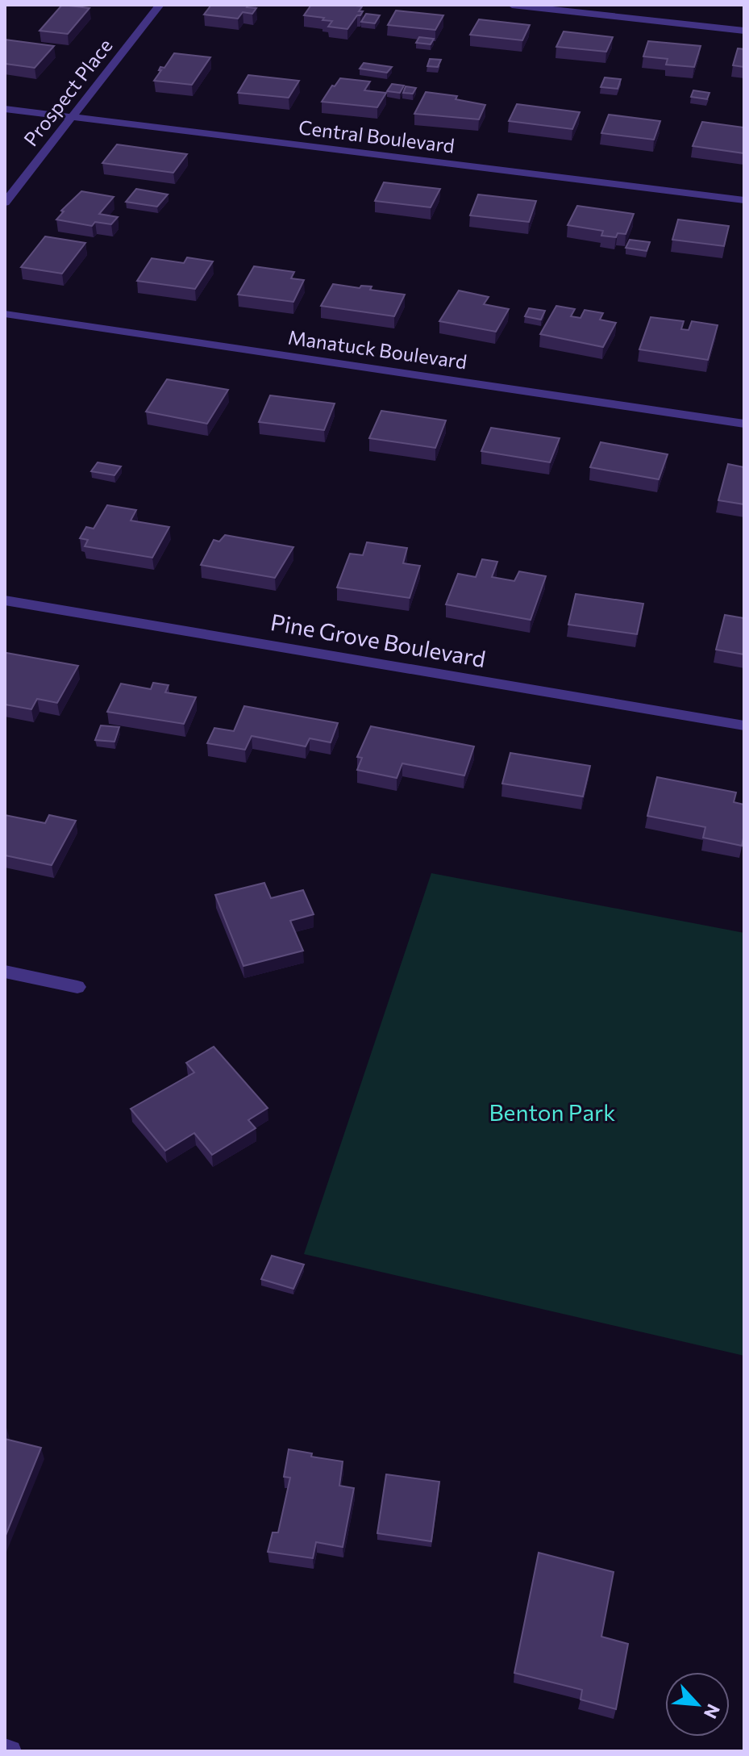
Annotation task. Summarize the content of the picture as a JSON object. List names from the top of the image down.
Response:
{
  "streets": {
    "street": [
      "Prospect Place",
      "Central Boulevard",
      "Manatuck Boulevard",
      "Pine Grove Boulevard"
    ]
  },
  "crossings": [
    ["Prospect Place", "Central Boulevard"]
  ],
  "parks": ["Benton Park"],
  "north": "bottom right"
}
